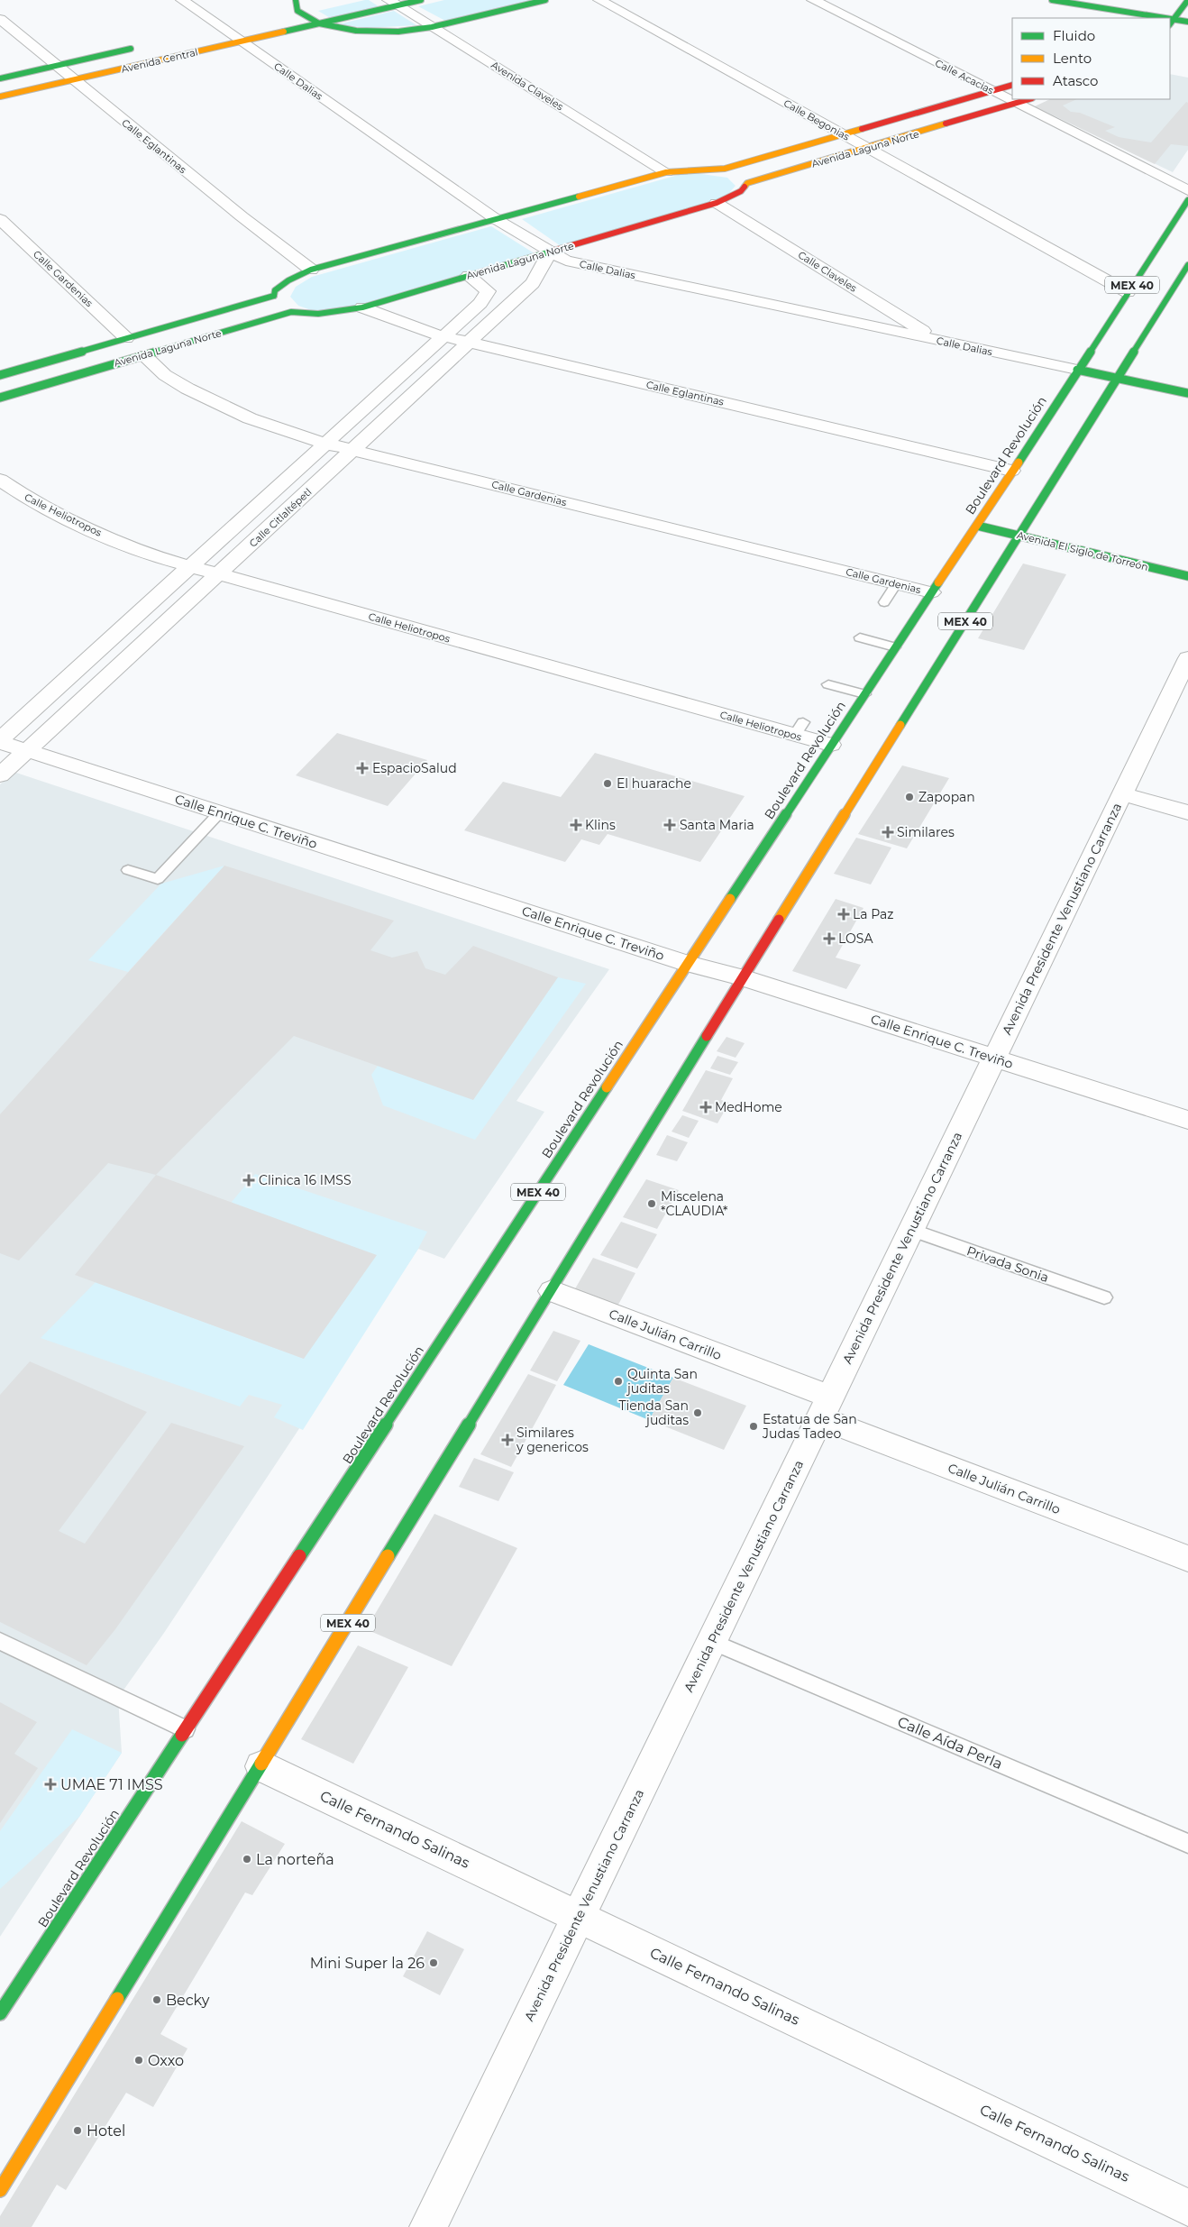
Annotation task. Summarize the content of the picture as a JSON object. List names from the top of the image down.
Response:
{
  "streets": {
    "main road": [
      "Avenida Central",
      "Avenida Laguna Norte",
      "MEX 40",
      "Boulevard Revolución",
      "Avenida El Siglo de Torreón"
    ],
    "street": [
      "Calle Acacias",
      "Calle Dalias",
      "Avenida Claveles",
      "Calle Begonias",
      "Calle Eglantinas",
      "Calle Claveles",
      "Calle Gardenias",
      "Calle Heliotropos",
      "Calle Citlaltépetl",
      "Calle Enrique C. Treviño",
      "Avenida Presidente Venustiano Carranza",
      "Calle Julián Carrillo",
      "Calle Fernando Salinas"
    ],
    "lane": ["Privada Sonia", "Calle Aída Perla"]
  },
  "crossings": [
    ["Avenida Central", "Calle Dalias"],
    ["Avenida Central", "Avenida Claveles"],
    ["Avenida Central", "Calle Eglantinas"],
    ["Calle Acacias", "Avenida Laguna Norte"],
    ["Calle Dalias", "Avenida Laguna Norte"],
    ["Calle Dalias", "Calle Claveles"],
    ["Calle Dalias", "Boulevard Revolución"],
    ["Calle Dalias", "Calle Citlaltépetl"],
    ["Avenida Claveles", "Avenida Laguna Norte"],
    ["Calle Begonias", "Avenida Laguna Norte"],
    ["Calle Begonias", "Boulevard Revolución"],
    ["Calle Eglantinas", "Avenida Laguna Norte"],
    ["Calle Eglantinas", "Boulevard Revolución"],
    ["Calle Eglantinas", "Calle Citlaltépetl"],
    ["Avenida Laguna Norte", "Calle Claveles"],
    ["Avenida Laguna Norte", "Calle Gardenias"],
    ["Avenida Laguna Norte", "Calle Citlaltépetl"],
    ["Calle Gardenias", "Boulevard Revolución"],
    ["Calle Gardenias", "Calle Citlaltépetl"],
    ["MEX 40", "Avenida El Siglo de Torreón"],
    ["MEX 40", "Calle Enrique C. Treviño"],
    ["MEX 40", "Calle Julián Carrillo"],
    ["MEX 40", "Calle Fernando Salinas"],
    ["Boulevard Revolución", "Calle Heliotropos"],
    ["Boulevard Revolución", "Avenida El Siglo de Torreón"],
    ["Boulevard Revolución", "Calle Enrique C. Treviño"],
    ["Calle Heliotropos", "Calle Citlaltépetl"],
    ["Calle Citlaltépetl", "Calle Enrique C. Treviño"],
    ["Calle Enrique C. Treviño", "Avenida Presidente Venustiano Carranza"],
    ["Avenida Presidente Venustiano Carranza", "Privada Sonia"],
    ["Avenida Presidente Venustiano Carranza", "Calle Julián Carrillo"],
    ["Avenida Presidente Venustiano Carranza", "Calle Aída Perla"],
    ["Avenida Presidente Venustiano Carranza", "Calle Fernando Salinas"]
  ],
  "places": {
    "health": [
      "EspacioSalud",
      "Klins",
      "Santa Maria",
      "Similares",
      "La Paz",
      "LOSA",
      "MedHome",
      "Clinica 16 IMSS",
      "Similares y genericos",
      "UMAE 71 IMSS"
    ],
    "other": [
      "El huarache",
      "Zapopan",
      "Miscelena *CLAUDIA*",
      "Quinta San juditas",
      "Tienda San juditas",
      "Estatua de San Judas Tadeo",
      "La norteña",
      "Mini Super la 26",
      "Becky",
      "Oxxo",
      "Hotel"
    ]
  },
  "legend": ["Fluido", "Lento", "Atasco"]
}
